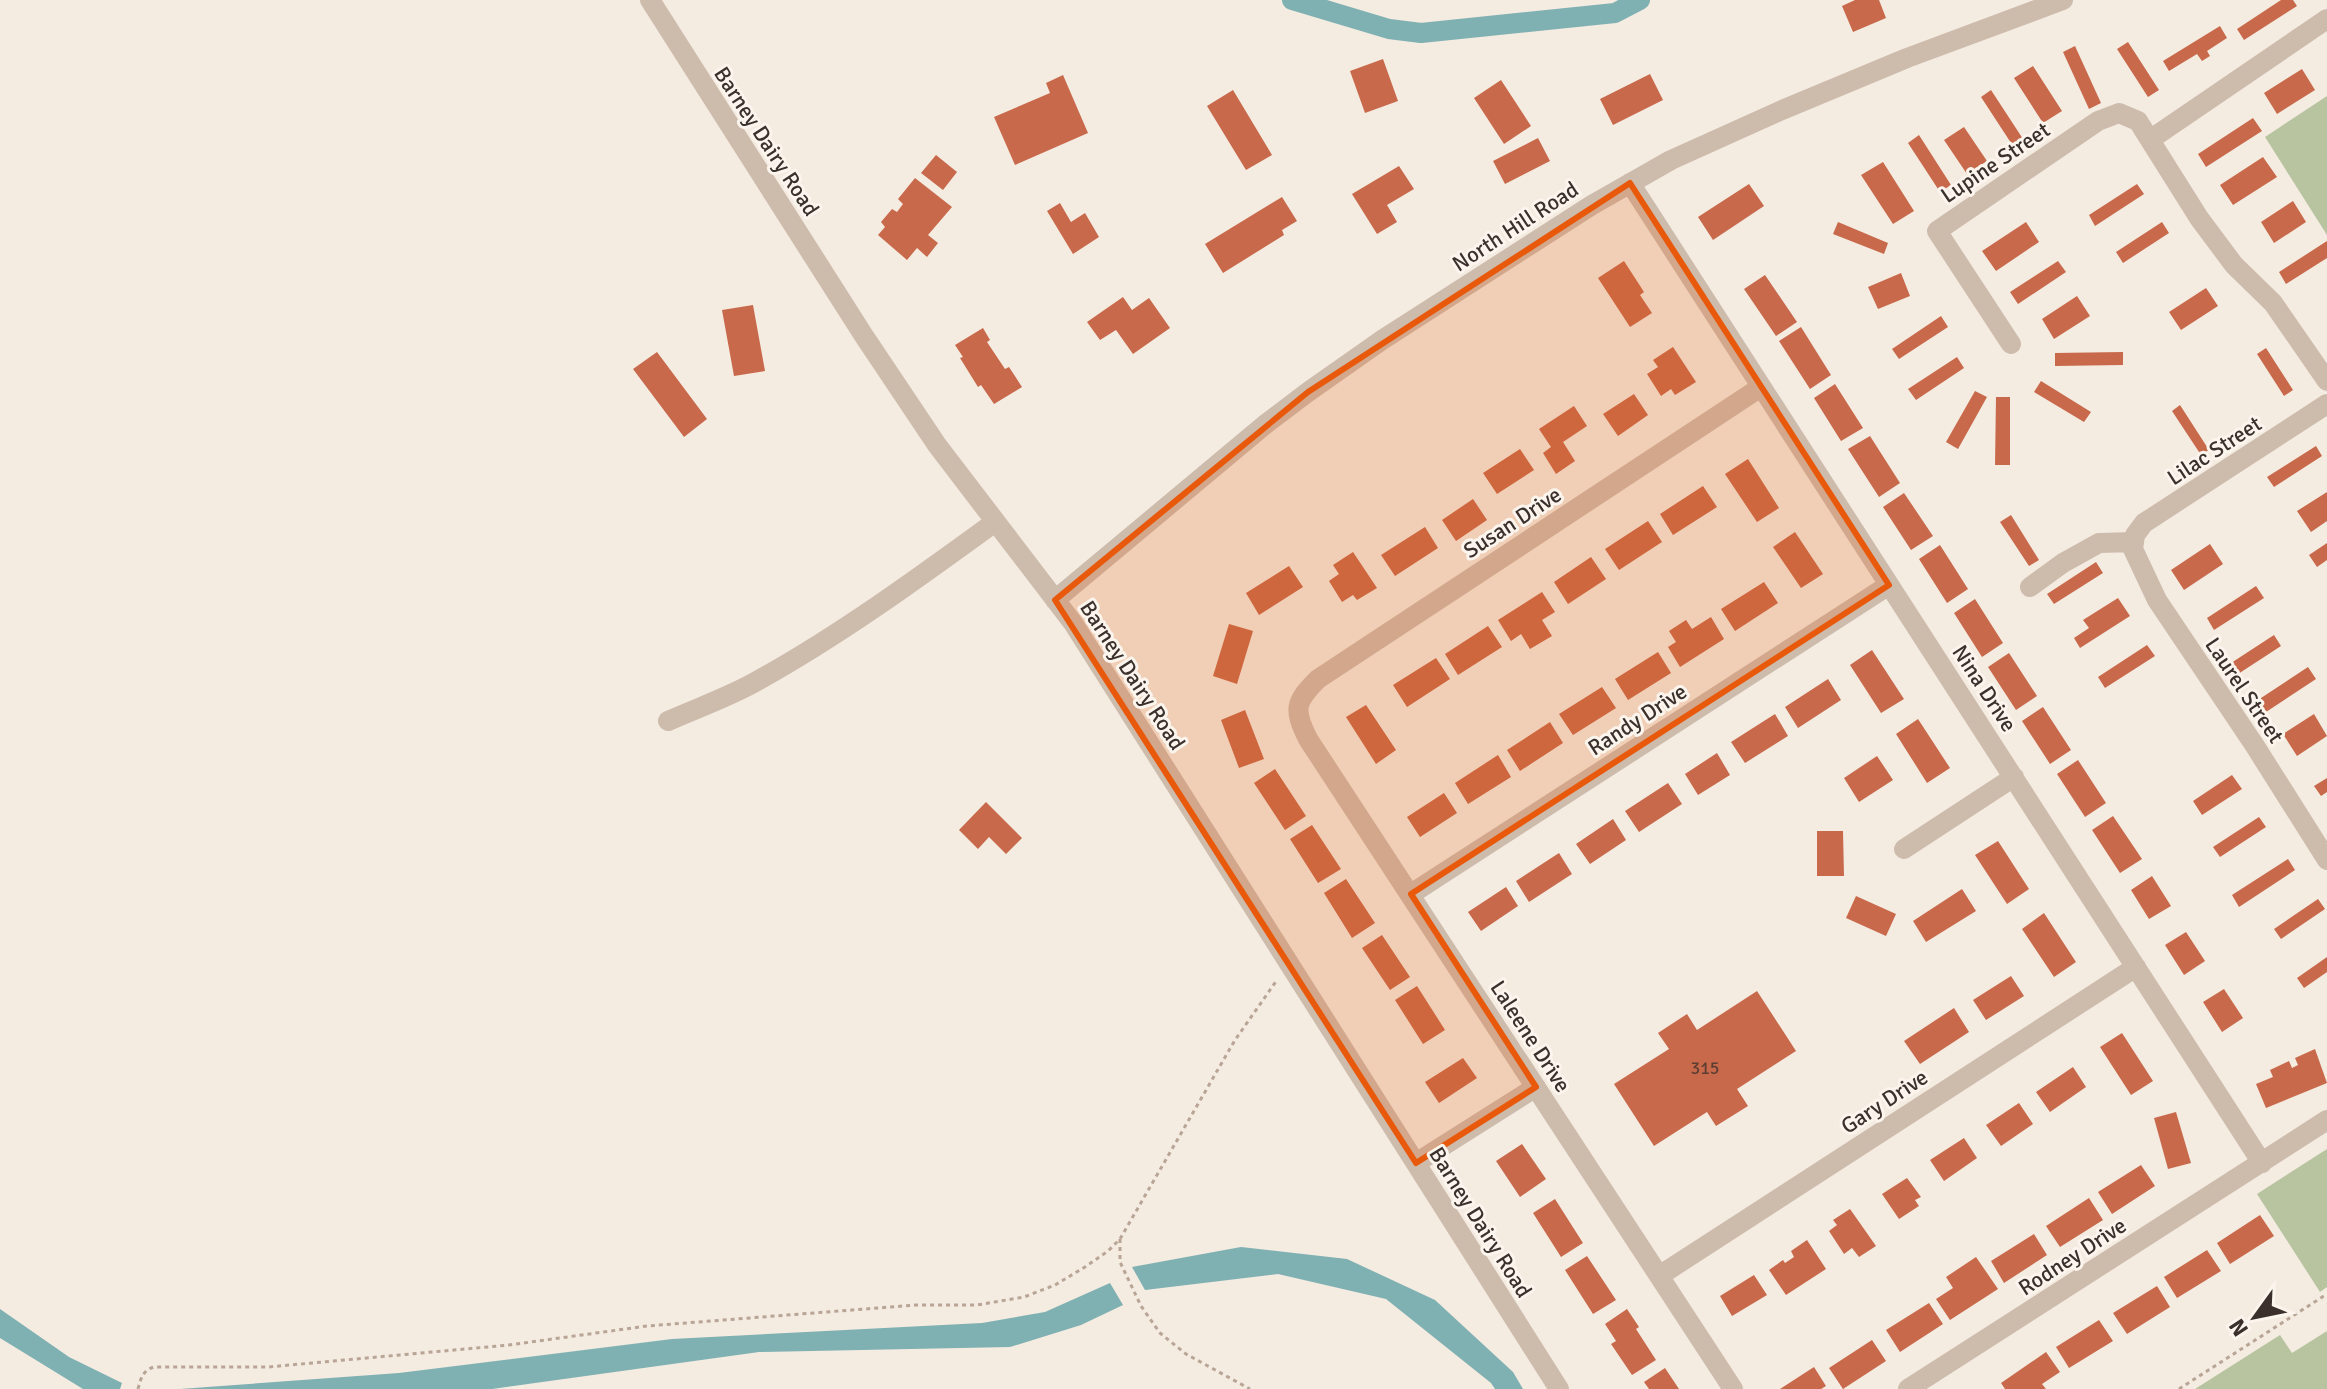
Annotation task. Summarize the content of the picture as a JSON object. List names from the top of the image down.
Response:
{
  "streets": {
    "street": [
      "Barney Dairy Road",
      "Lupine Street",
      "North Hill Road",
      "Lilac Street",
      "Susan Drive",
      "Nina Drive",
      "Laurel Street",
      "Randy Drive",
      "Laleene Drive",
      "Gary Drive",
      "Rodney Drive"
    ]
  },
  "crossings": [
    ["Barney Dairy Road", "North Hill Road"],
    ["North Hill Road", "Nina Drive"],
    ["Lilac Street", "Laurel Street"],
    ["Susan Drive", "Nina Drive"],
    ["Susan Drive", "Laleene Drive"],
    ["Nina Drive", "Randy Drive"],
    ["Nina Drive", "Gary Drive"],
    ["Nina Drive", "Rodney Drive"],
    ["Randy Drive", "Laleene Drive"],
    ["Laleene Drive", "Gary Drive"]
  ],
  "house_numbers": ["315"],
  "north": "bottom left"
}
